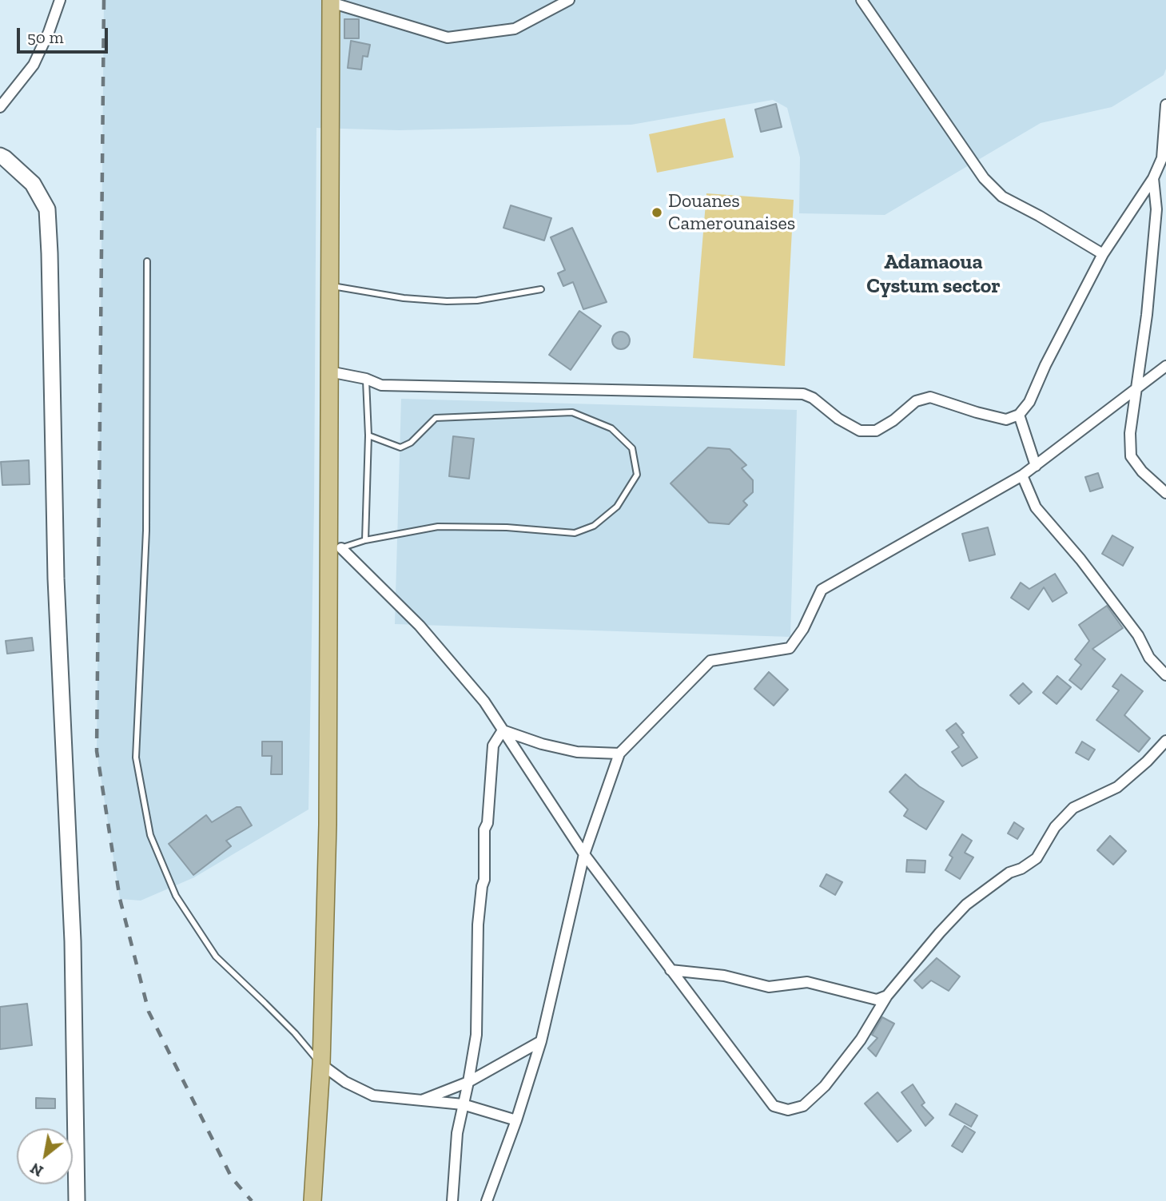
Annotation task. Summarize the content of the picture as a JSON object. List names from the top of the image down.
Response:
{
  "districts": ["Adamaoua Cystum sector"],
  "places": ["Douanes Camerounaises"],
  "scale_bar": "50 m",
  "north": "bottom left"
}
